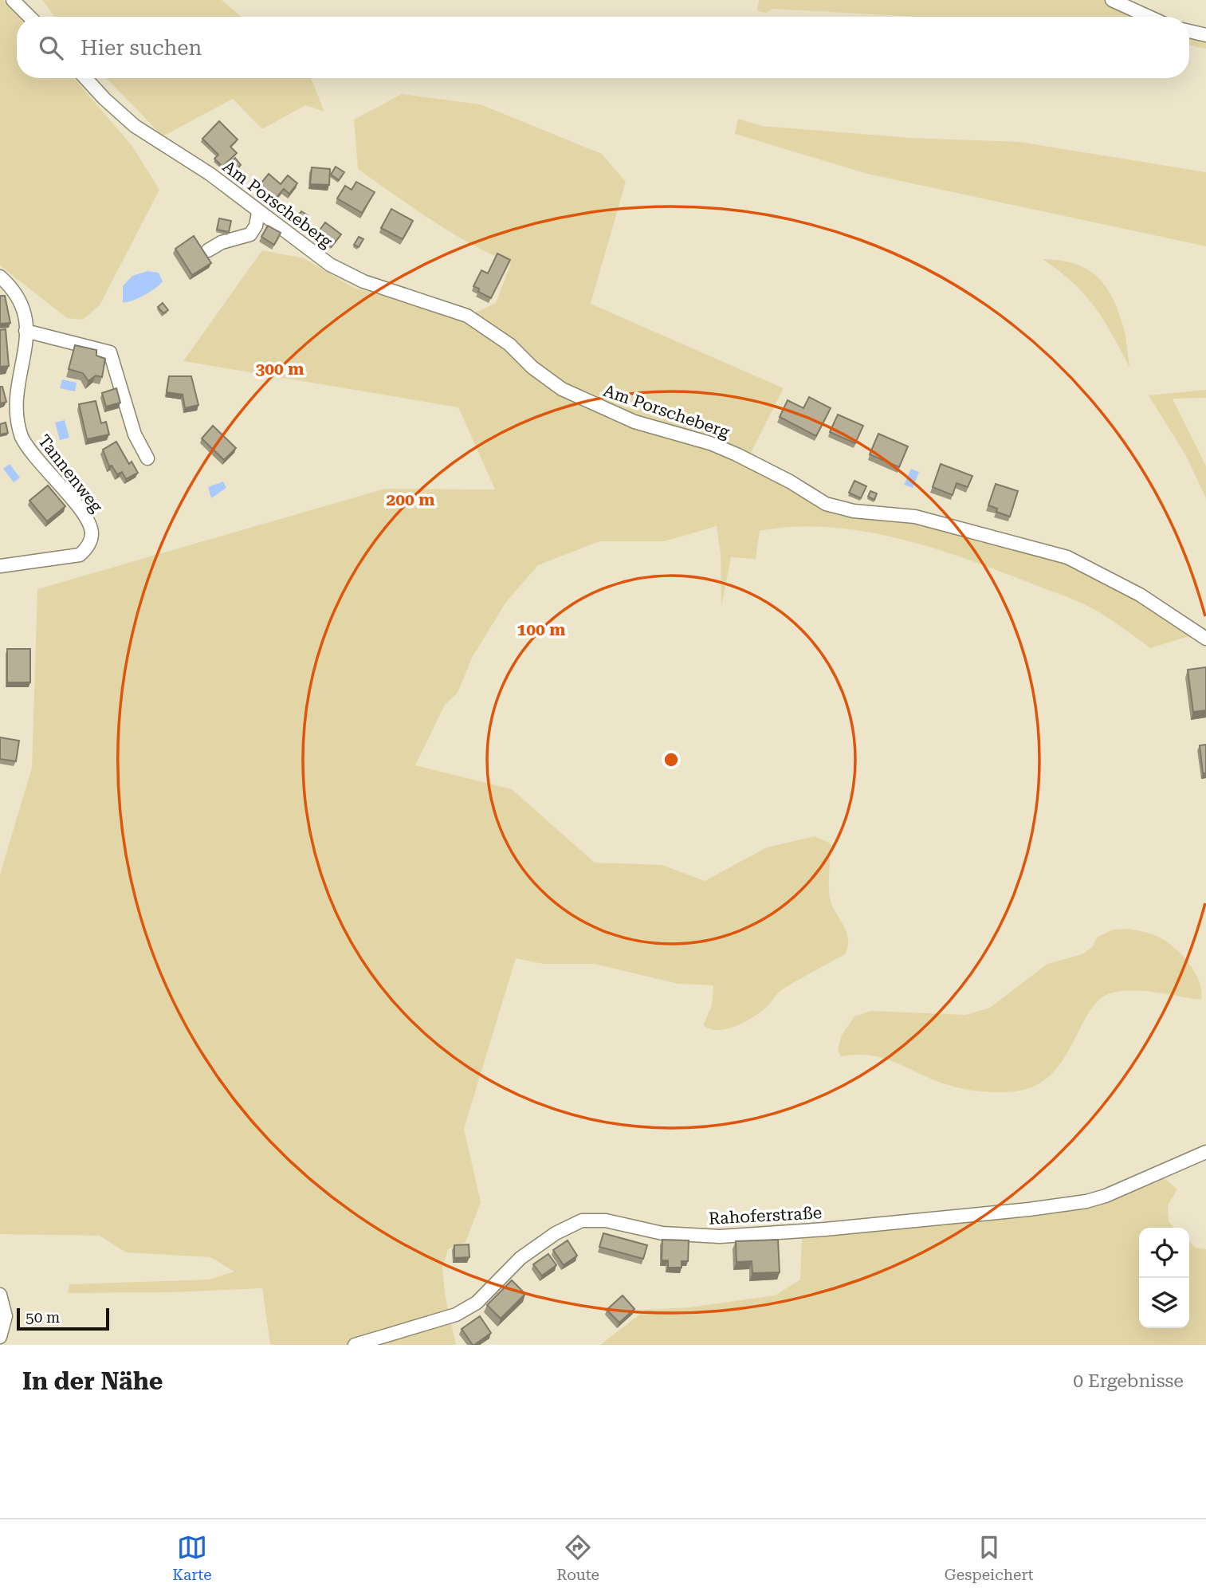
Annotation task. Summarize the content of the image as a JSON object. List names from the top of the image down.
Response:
{
  "streets": {
    "street": ["Am Porscheberg", "Tannenweg", "Rahoferstraße"]
  },
  "scale_bar": "50 m",
  "page": {
    "search": "Hier suchen",
    "scale": "50 m",
    "heading": ["In der Nähe", "0 Ergebnisse"],
    "nav": ["Karte", "Route", "Gespeichert"]
  },
  "rings": ["300 m", "200 m", "100 m"]
}
